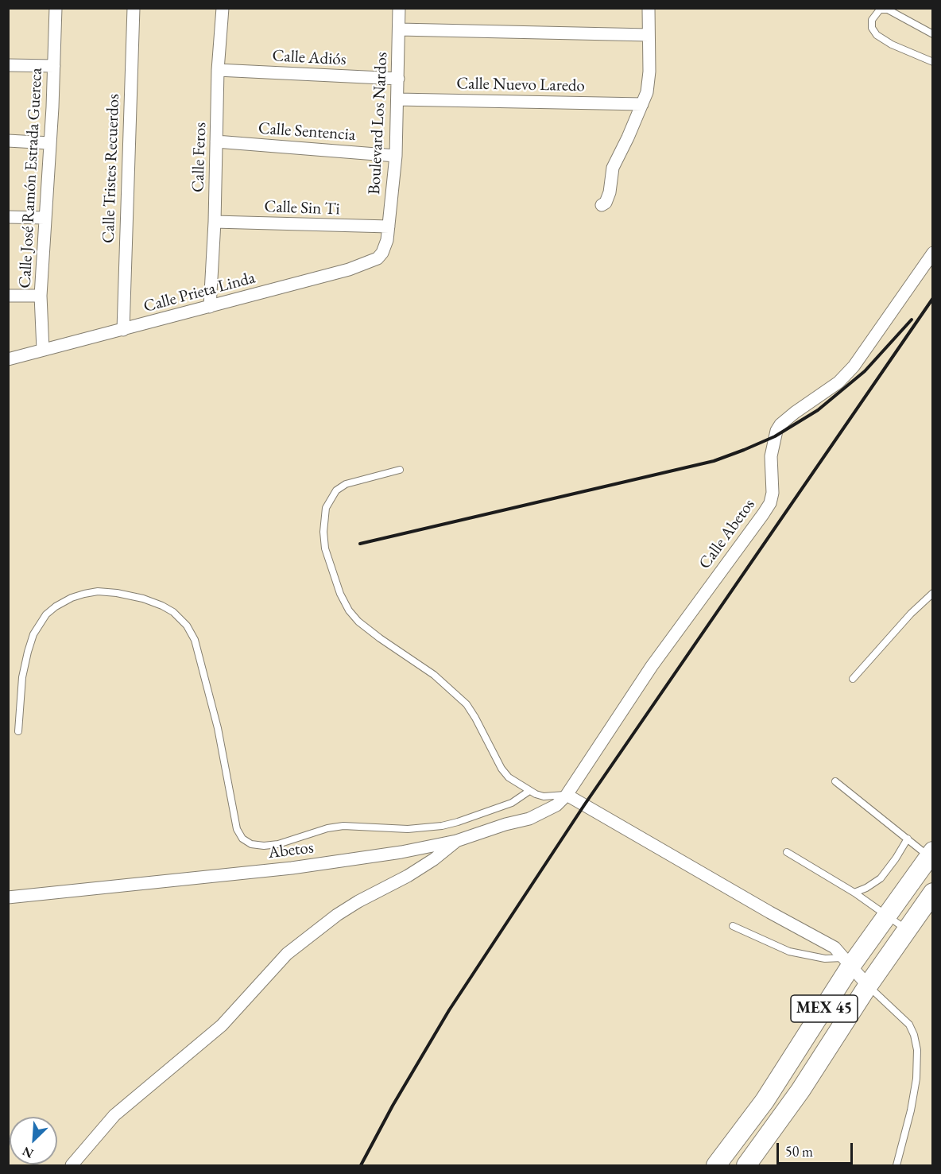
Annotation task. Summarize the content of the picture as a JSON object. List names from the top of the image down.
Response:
{
  "streets": {
    "main road": ["MEX 45"],
    "street": [
      "Calle Adiós",
      "Calle Nuevo Laredo",
      "Boulevard Los Nardos",
      "Calle Sentencia",
      "Calle Feros",
      "Calle Tristes Recuerdos",
      "Calle José Ramón Estrada Guereca",
      "Calle Sin Ti",
      "Calle Prieta Linda",
      "Calle Abetos",
      "Abetos"
    ]
  },
  "crossings": [
    ["Calle Adiós", "Boulevard Los Nardos"],
    ["Calle Adiós", "Calle Feros"],
    ["Calle Nuevo Laredo", "Boulevard Los Nardos"],
    ["Boulevard Los Nardos", "Calle Sentencia"],
    ["Boulevard Los Nardos", "Calle Sin Ti"],
    ["Boulevard Los Nardos", "Calle Prieta Linda"],
    ["Calle Sentencia", "Calle Feros"],
    ["Calle Feros", "Calle Sin Ti"],
    ["Calle Feros", "Calle Prieta Linda"],
    ["Calle Tristes Recuerdos", "Calle Prieta Linda"],
    ["Calle José Ramón Estrada Guereca", "Calle Prieta Linda"],
    ["Calle Abetos", "Abetos"]
  ],
  "scale_bar": "50 m",
  "north": "bottom left"
}
